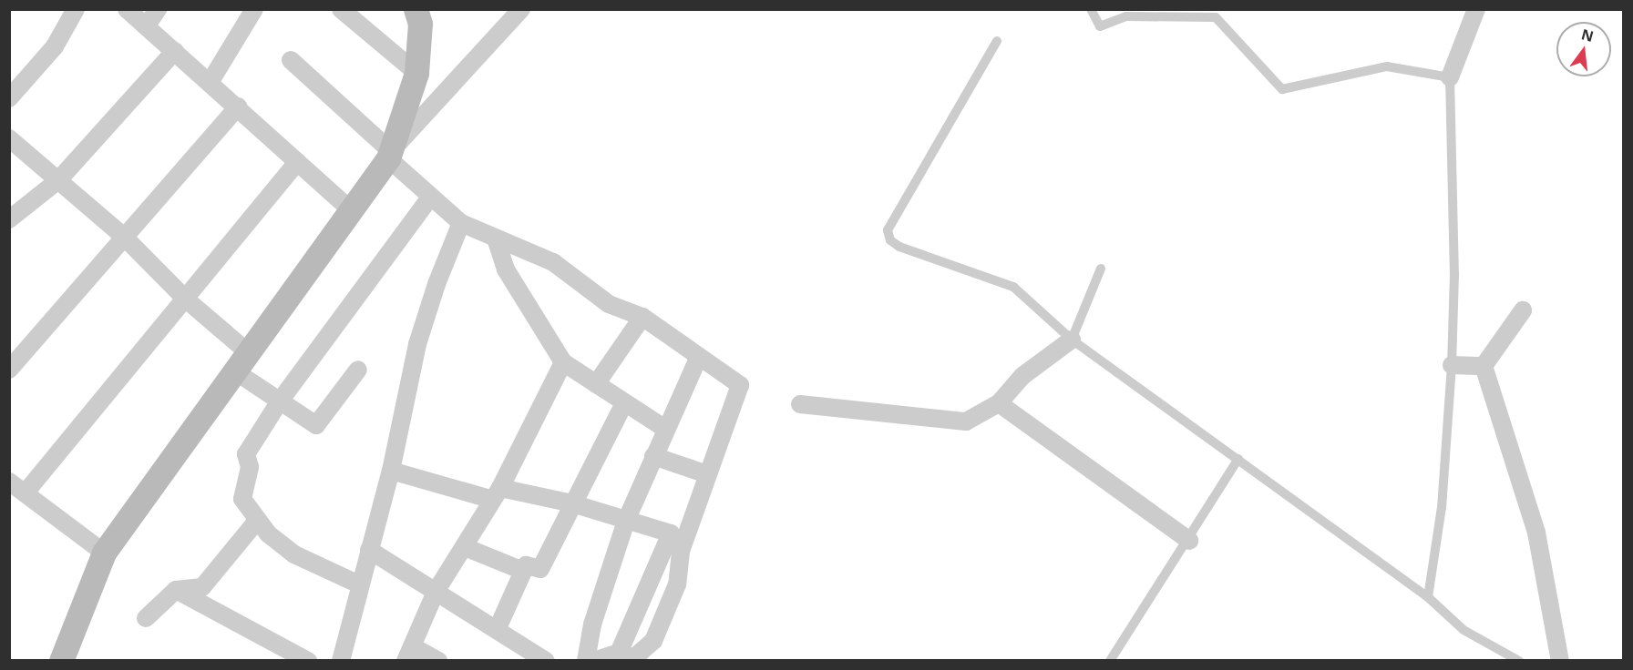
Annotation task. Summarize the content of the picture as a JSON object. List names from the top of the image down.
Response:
{
  "north": "top"
}
